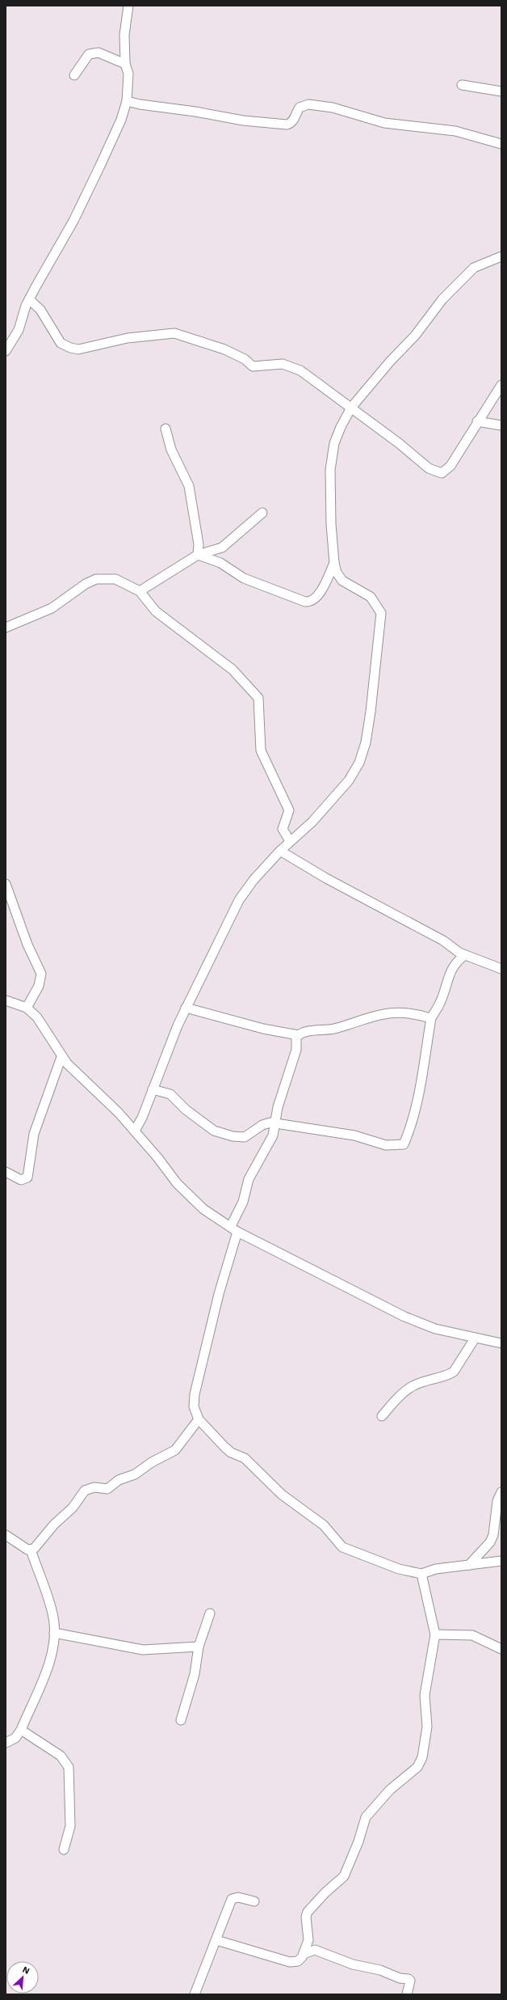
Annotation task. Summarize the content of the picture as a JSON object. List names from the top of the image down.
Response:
{
  "north": "top right"
}
